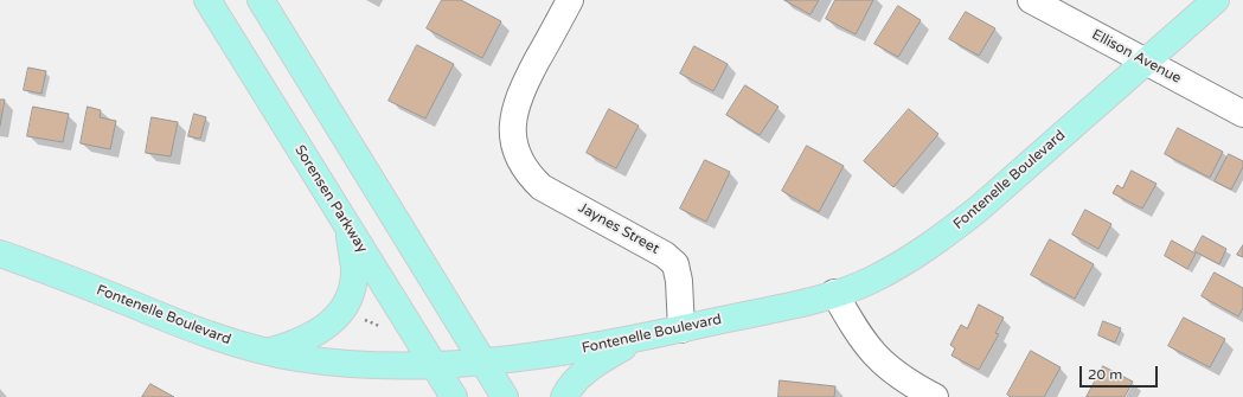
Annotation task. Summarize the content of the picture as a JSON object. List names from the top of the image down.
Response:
{
  "streets": {
    "main road": ["Fontenelle Boulevard", "Sorensen Parkway"],
    "street": ["Ellison Avenue", "Jaynes Street"]
  },
  "crossings": [
    ["Ellison Avenue", "Fontenelle Boulevard"],
    ["Fontenelle Boulevard", "Sorensen Parkway"],
    ["Fontenelle Boulevard", "Jaynes Street"]
  ],
  "scale_bar": "20 m"
}
